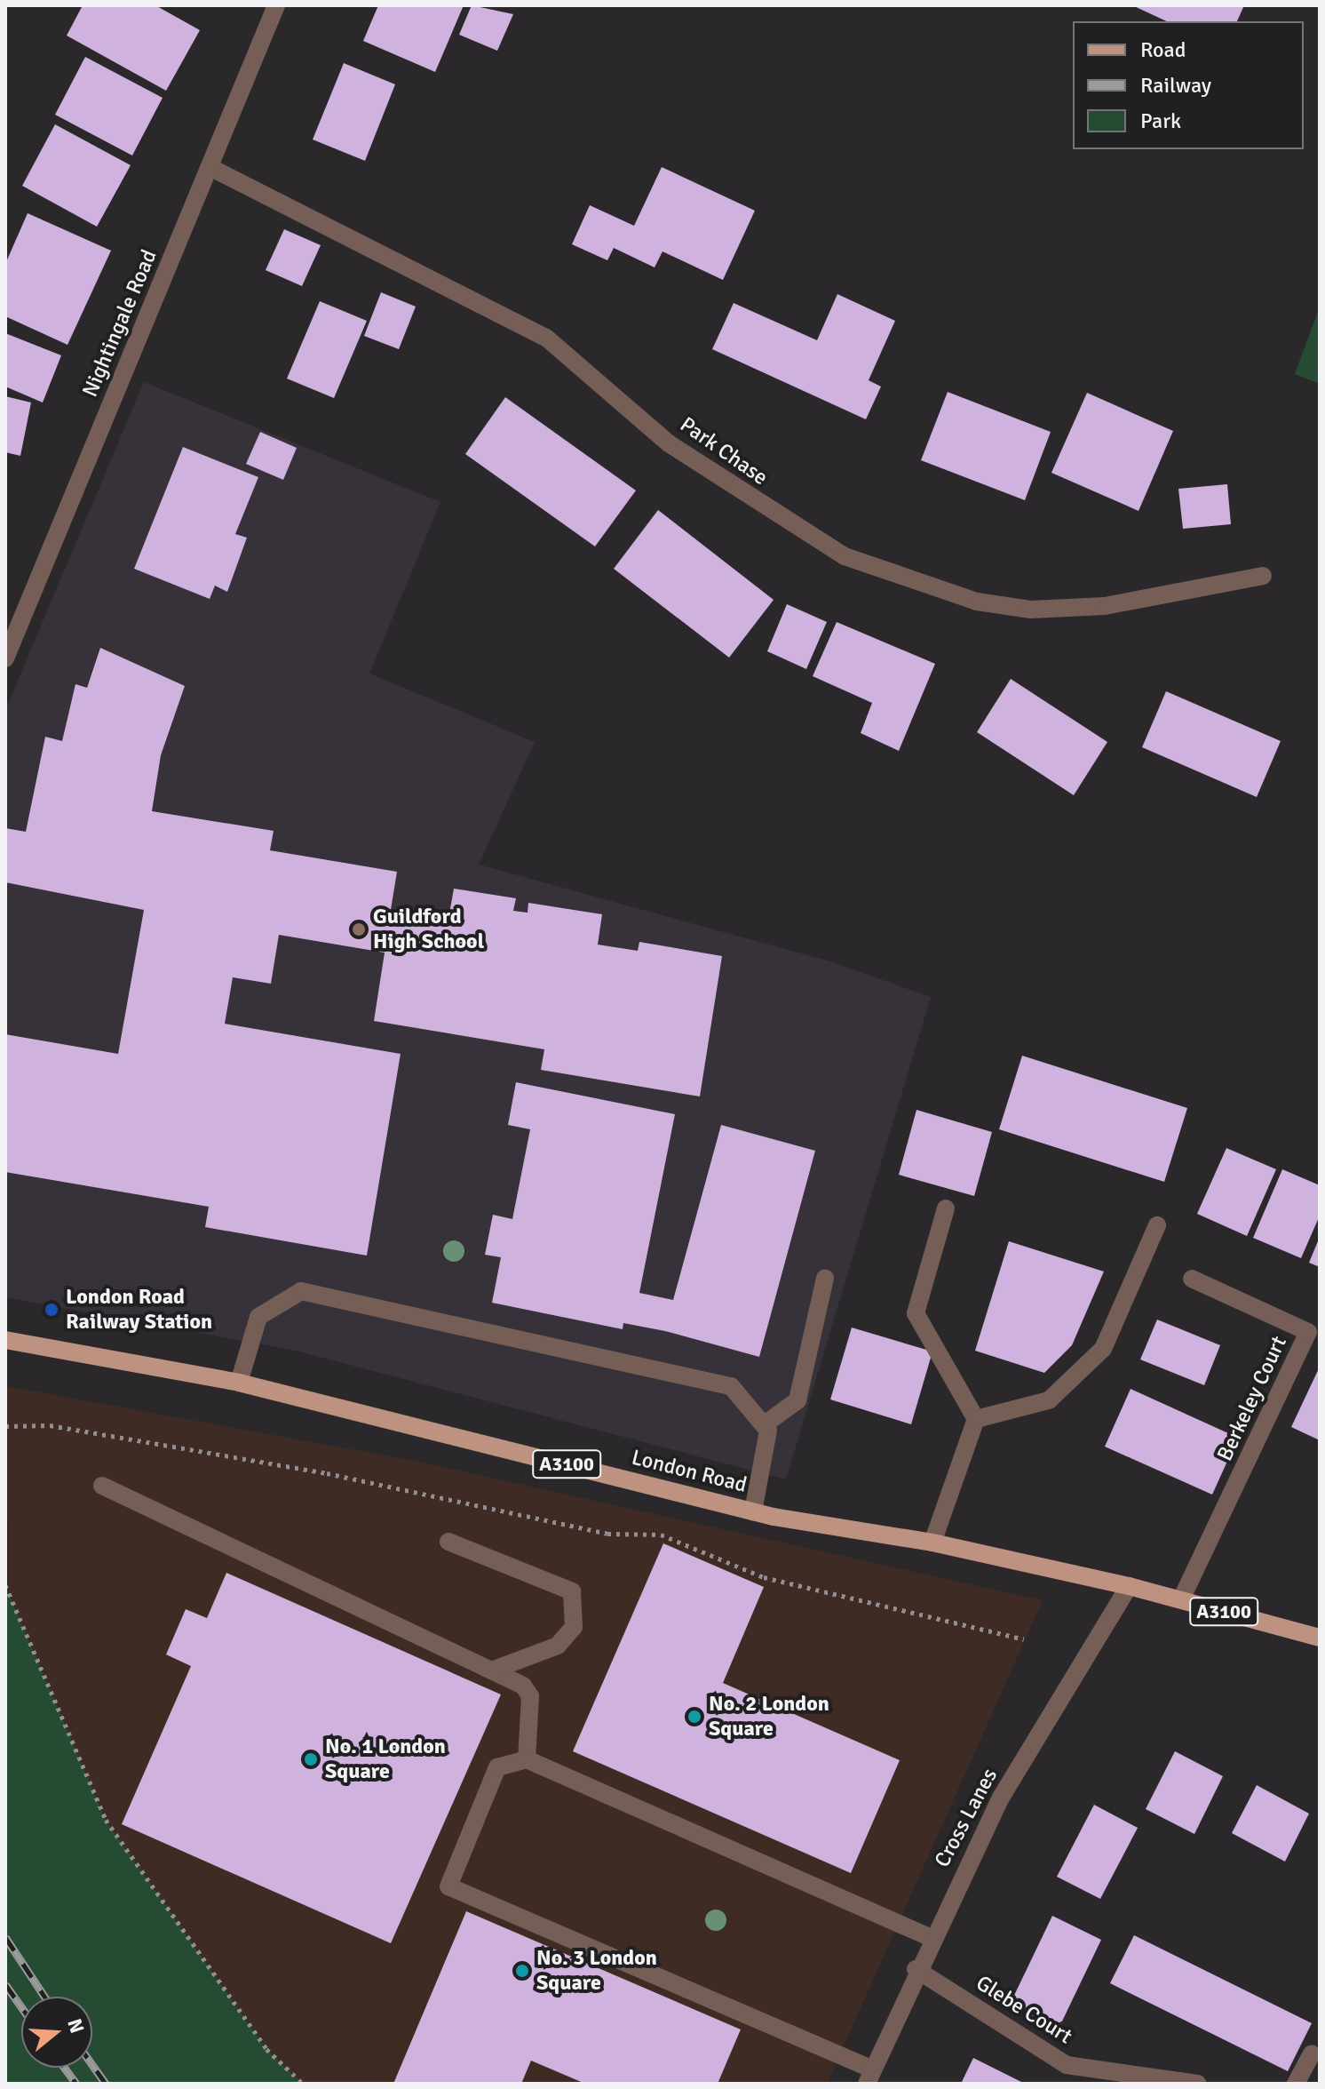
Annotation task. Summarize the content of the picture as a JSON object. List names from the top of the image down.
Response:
{
  "streets": {
    "main road": ["A3100", "London Road"],
    "street": [
      "Nightingale Road",
      "Park Chase",
      "Berkeley Court",
      "Cross Lanes",
      "Glebe Court"
    ]
  },
  "crossings": [
    ["Nightingale Road", "Park Chase"],
    ["Berkeley Court", "London Road"],
    ["London Road", "Cross Lanes"],
    ["Cross Lanes", "Glebe Court"]
  ],
  "places": [
    "Guildford High School",
    "London Road Railway Station",
    "No. 2 London Square",
    "No. 1 London Square",
    "No. 3 London Square"
  ],
  "legend": ["Road", "Railway", "Park"],
  "north": "right"
}
